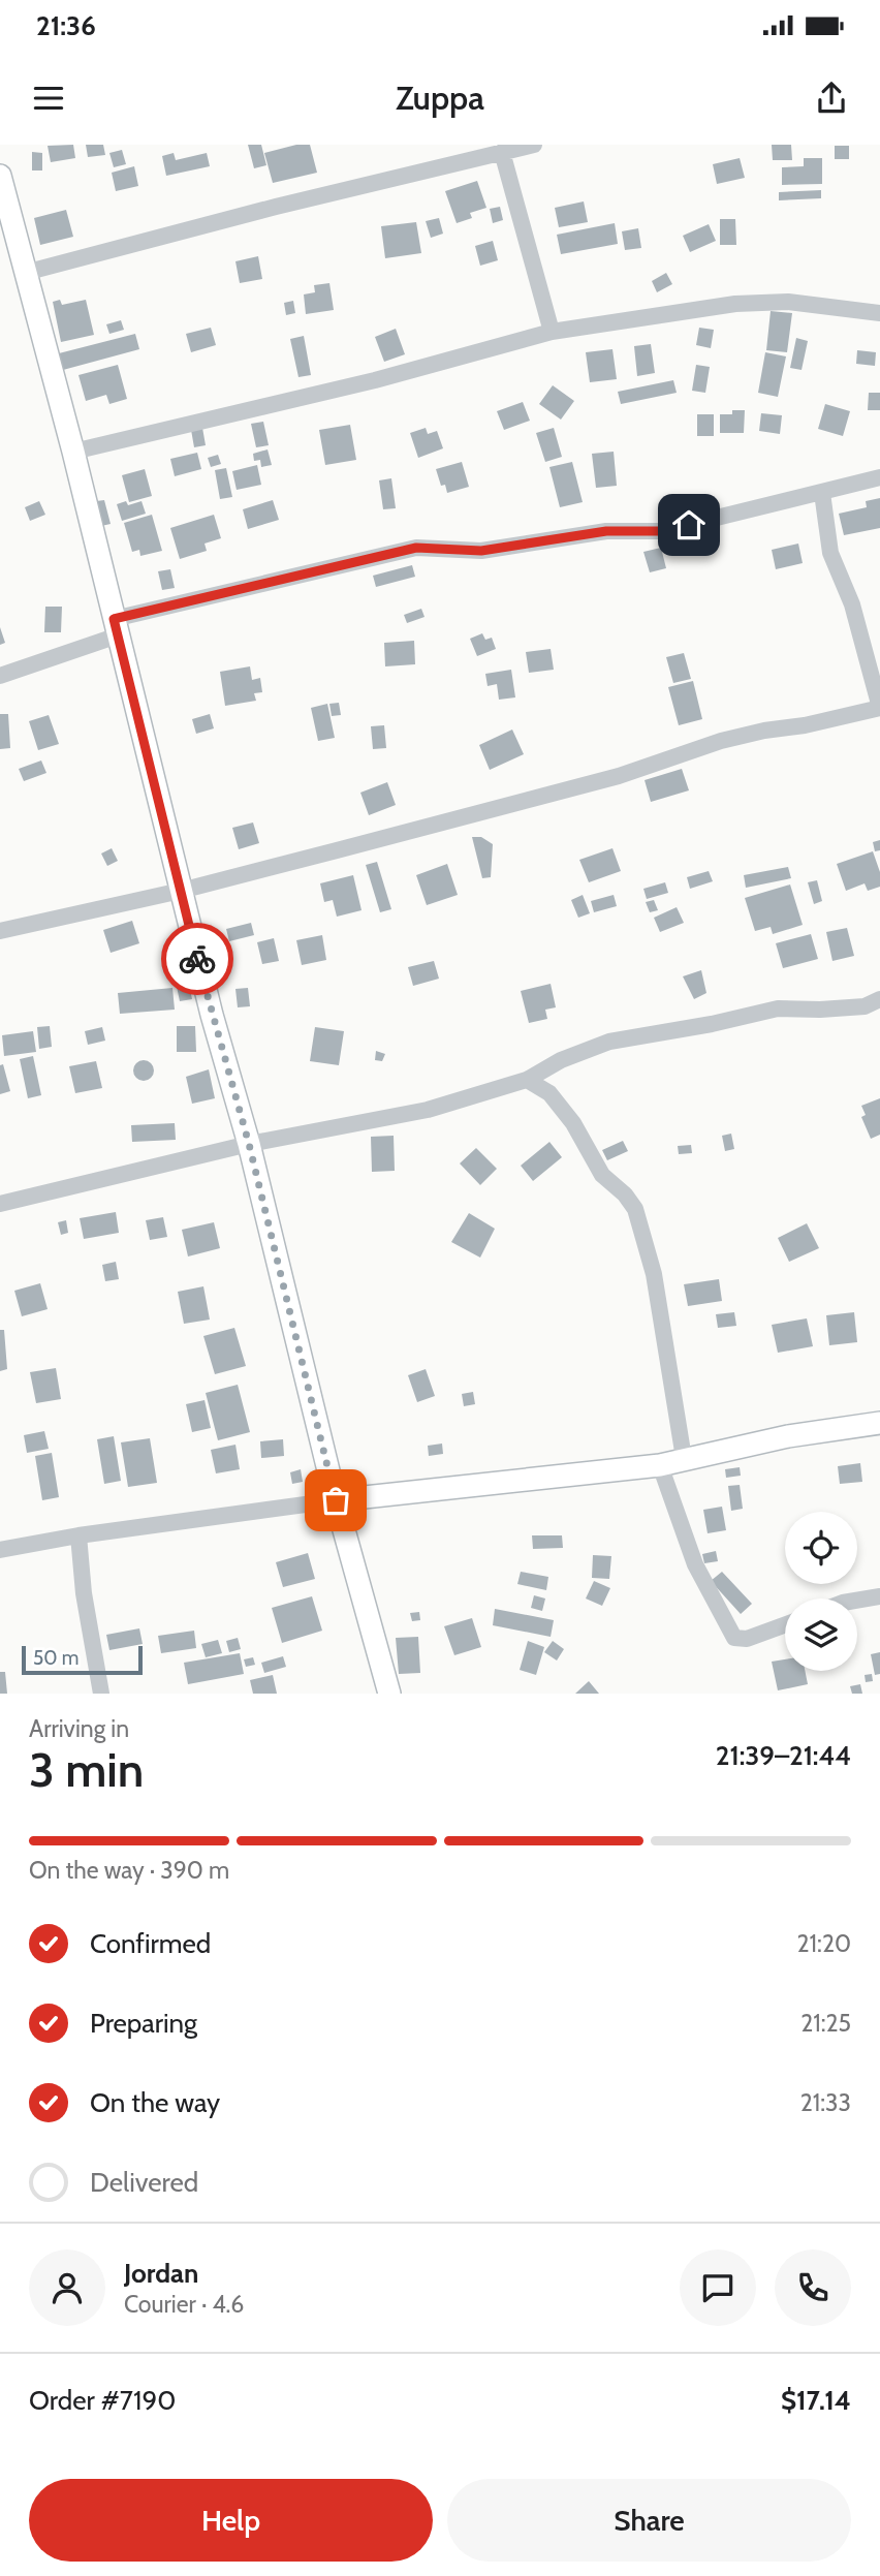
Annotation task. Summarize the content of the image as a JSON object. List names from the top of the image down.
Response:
{
  "scale_bar": "50 m",
  "page": {
    "status": "21:36",
    "header": "Zuppa",
    "scale": "50 m",
    "heading": ["3 min", "Arriving in", "21:39–21:44"],
    "panel": [
      "Jordan",
      "Courier · 4.6",
      "Order #7190",
      "$17.14"
    ],
    "bar": "On the way · 390 m",
    "list": [
      ["Confirmed", "21:20"],
      ["Preparing", "21:25"],
      ["On the way", "21:33"],
      "Delivered"
    ],
    "buttons": ["Help", "Share"]
  }
}
